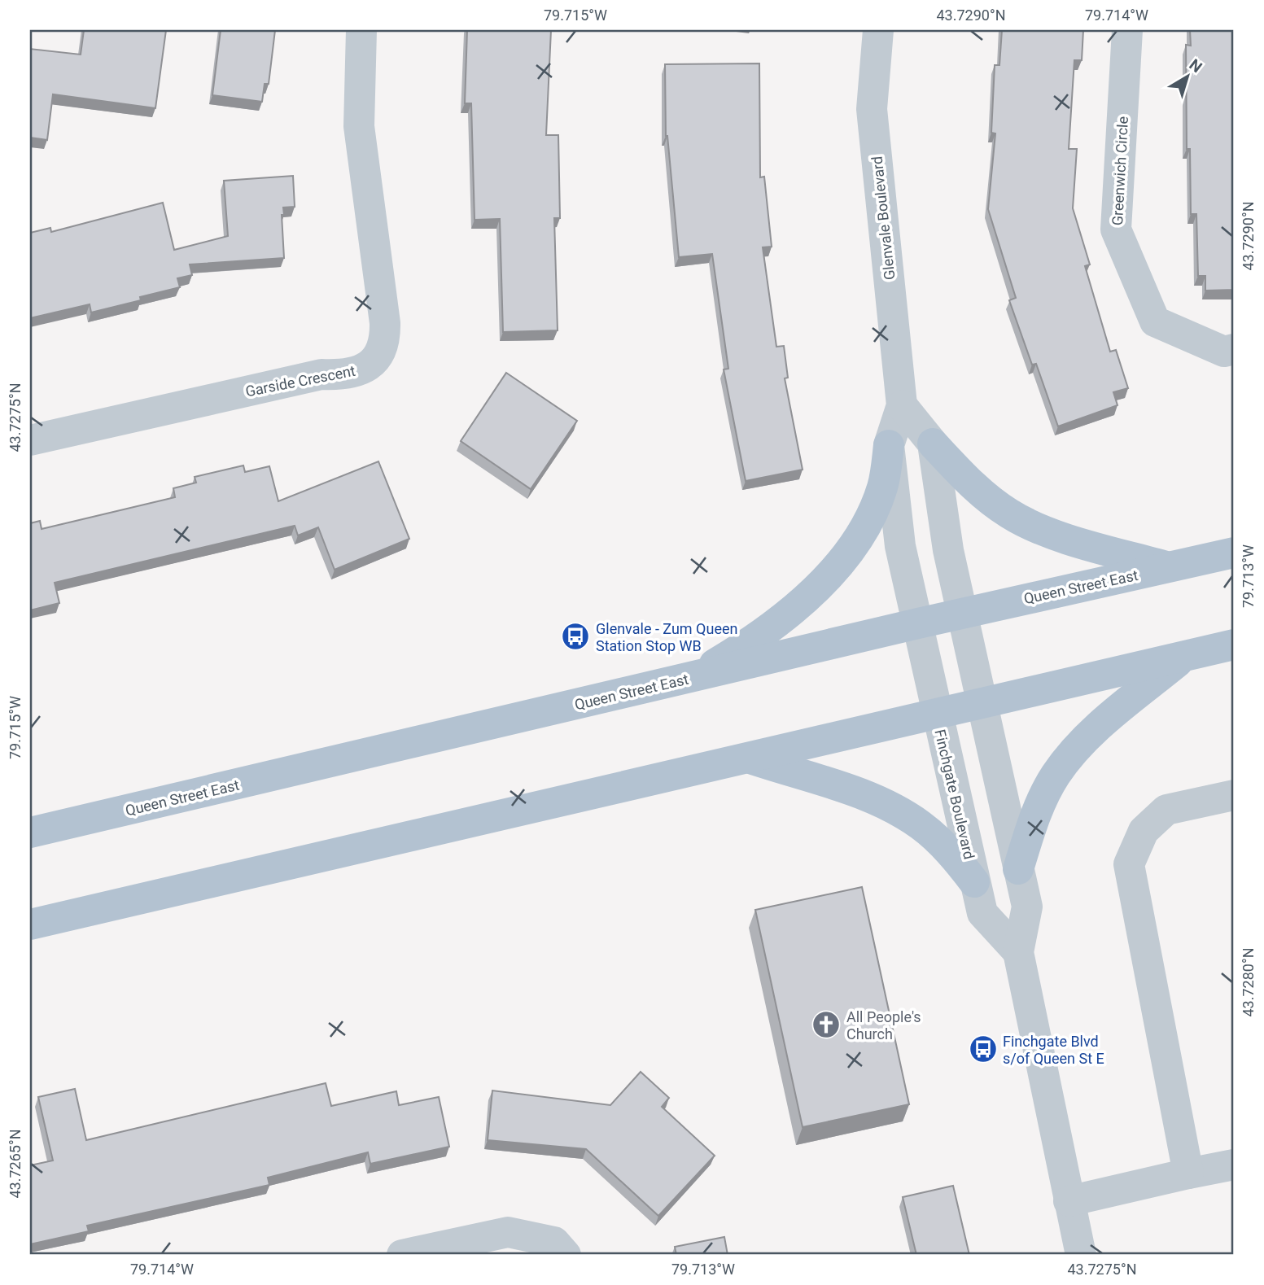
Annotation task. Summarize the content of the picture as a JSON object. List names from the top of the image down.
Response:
{
  "streets": {
    "main road": ["Queen Street East"],
    "street": [
      "Greenwich Circle",
      "Glenvale Boulevard",
      "Garside Crescent",
      "Finchgate Boulevard"
    ]
  },
  "crossings": [
    ["Glenvale Boulevard", "Queen Street East"],
    ["Glenvale Boulevard", "Finchgate Boulevard"],
    ["Queen Street East", "Finchgate Boulevard"]
  ],
  "places": {
    "bus stop": ["Glenvale - Zum Queen Station Stop WB", "Finchgate Blvd s/of Queen St E"],
    "church": ["All People's Church"]
  },
  "north": "top right",
  "coordinates": [
    "79.715°W",
    "43.7290°N",
    "79.714°W",
    "43.7275°N",
    "79.713°W",
    "43.7280°N",
    "43.7265°N"
  ]
}
